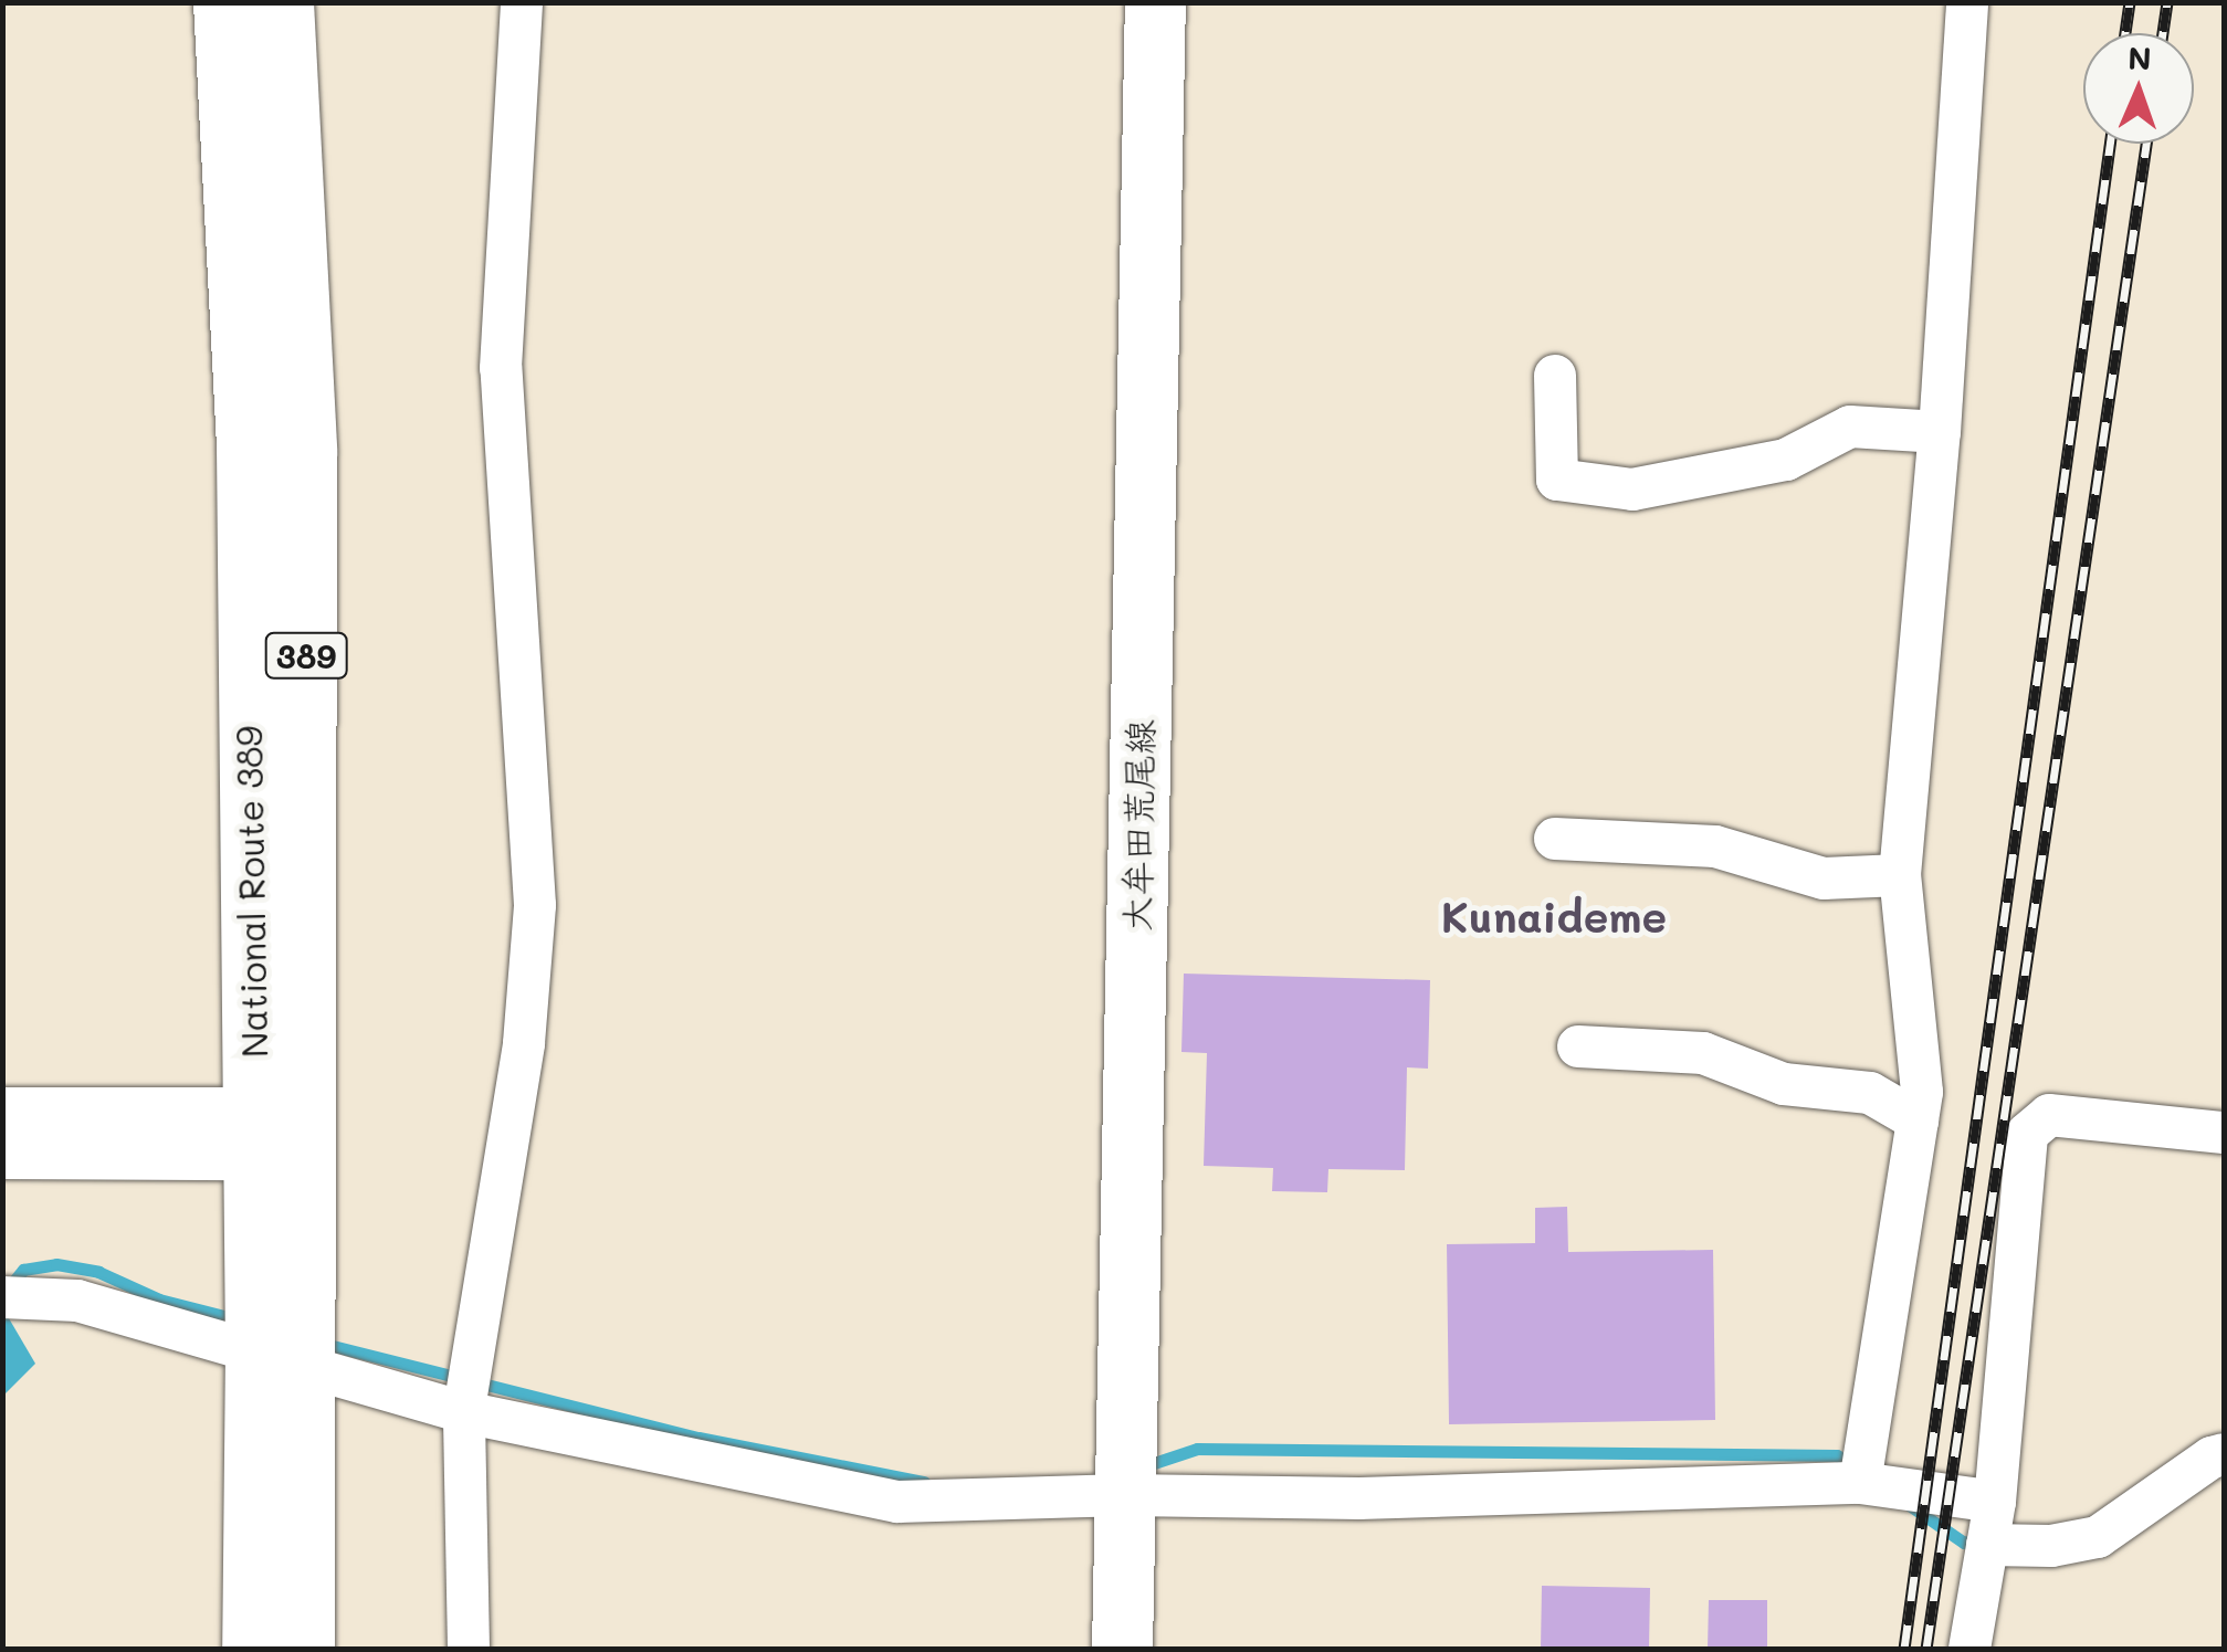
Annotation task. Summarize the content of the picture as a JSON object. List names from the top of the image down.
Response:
{
  "streets": {
    "main road": ["389", "大牟田荒尾線", "National Route 389"]
  },
  "districts": ["Kunaideme"],
  "north": "top"
}
